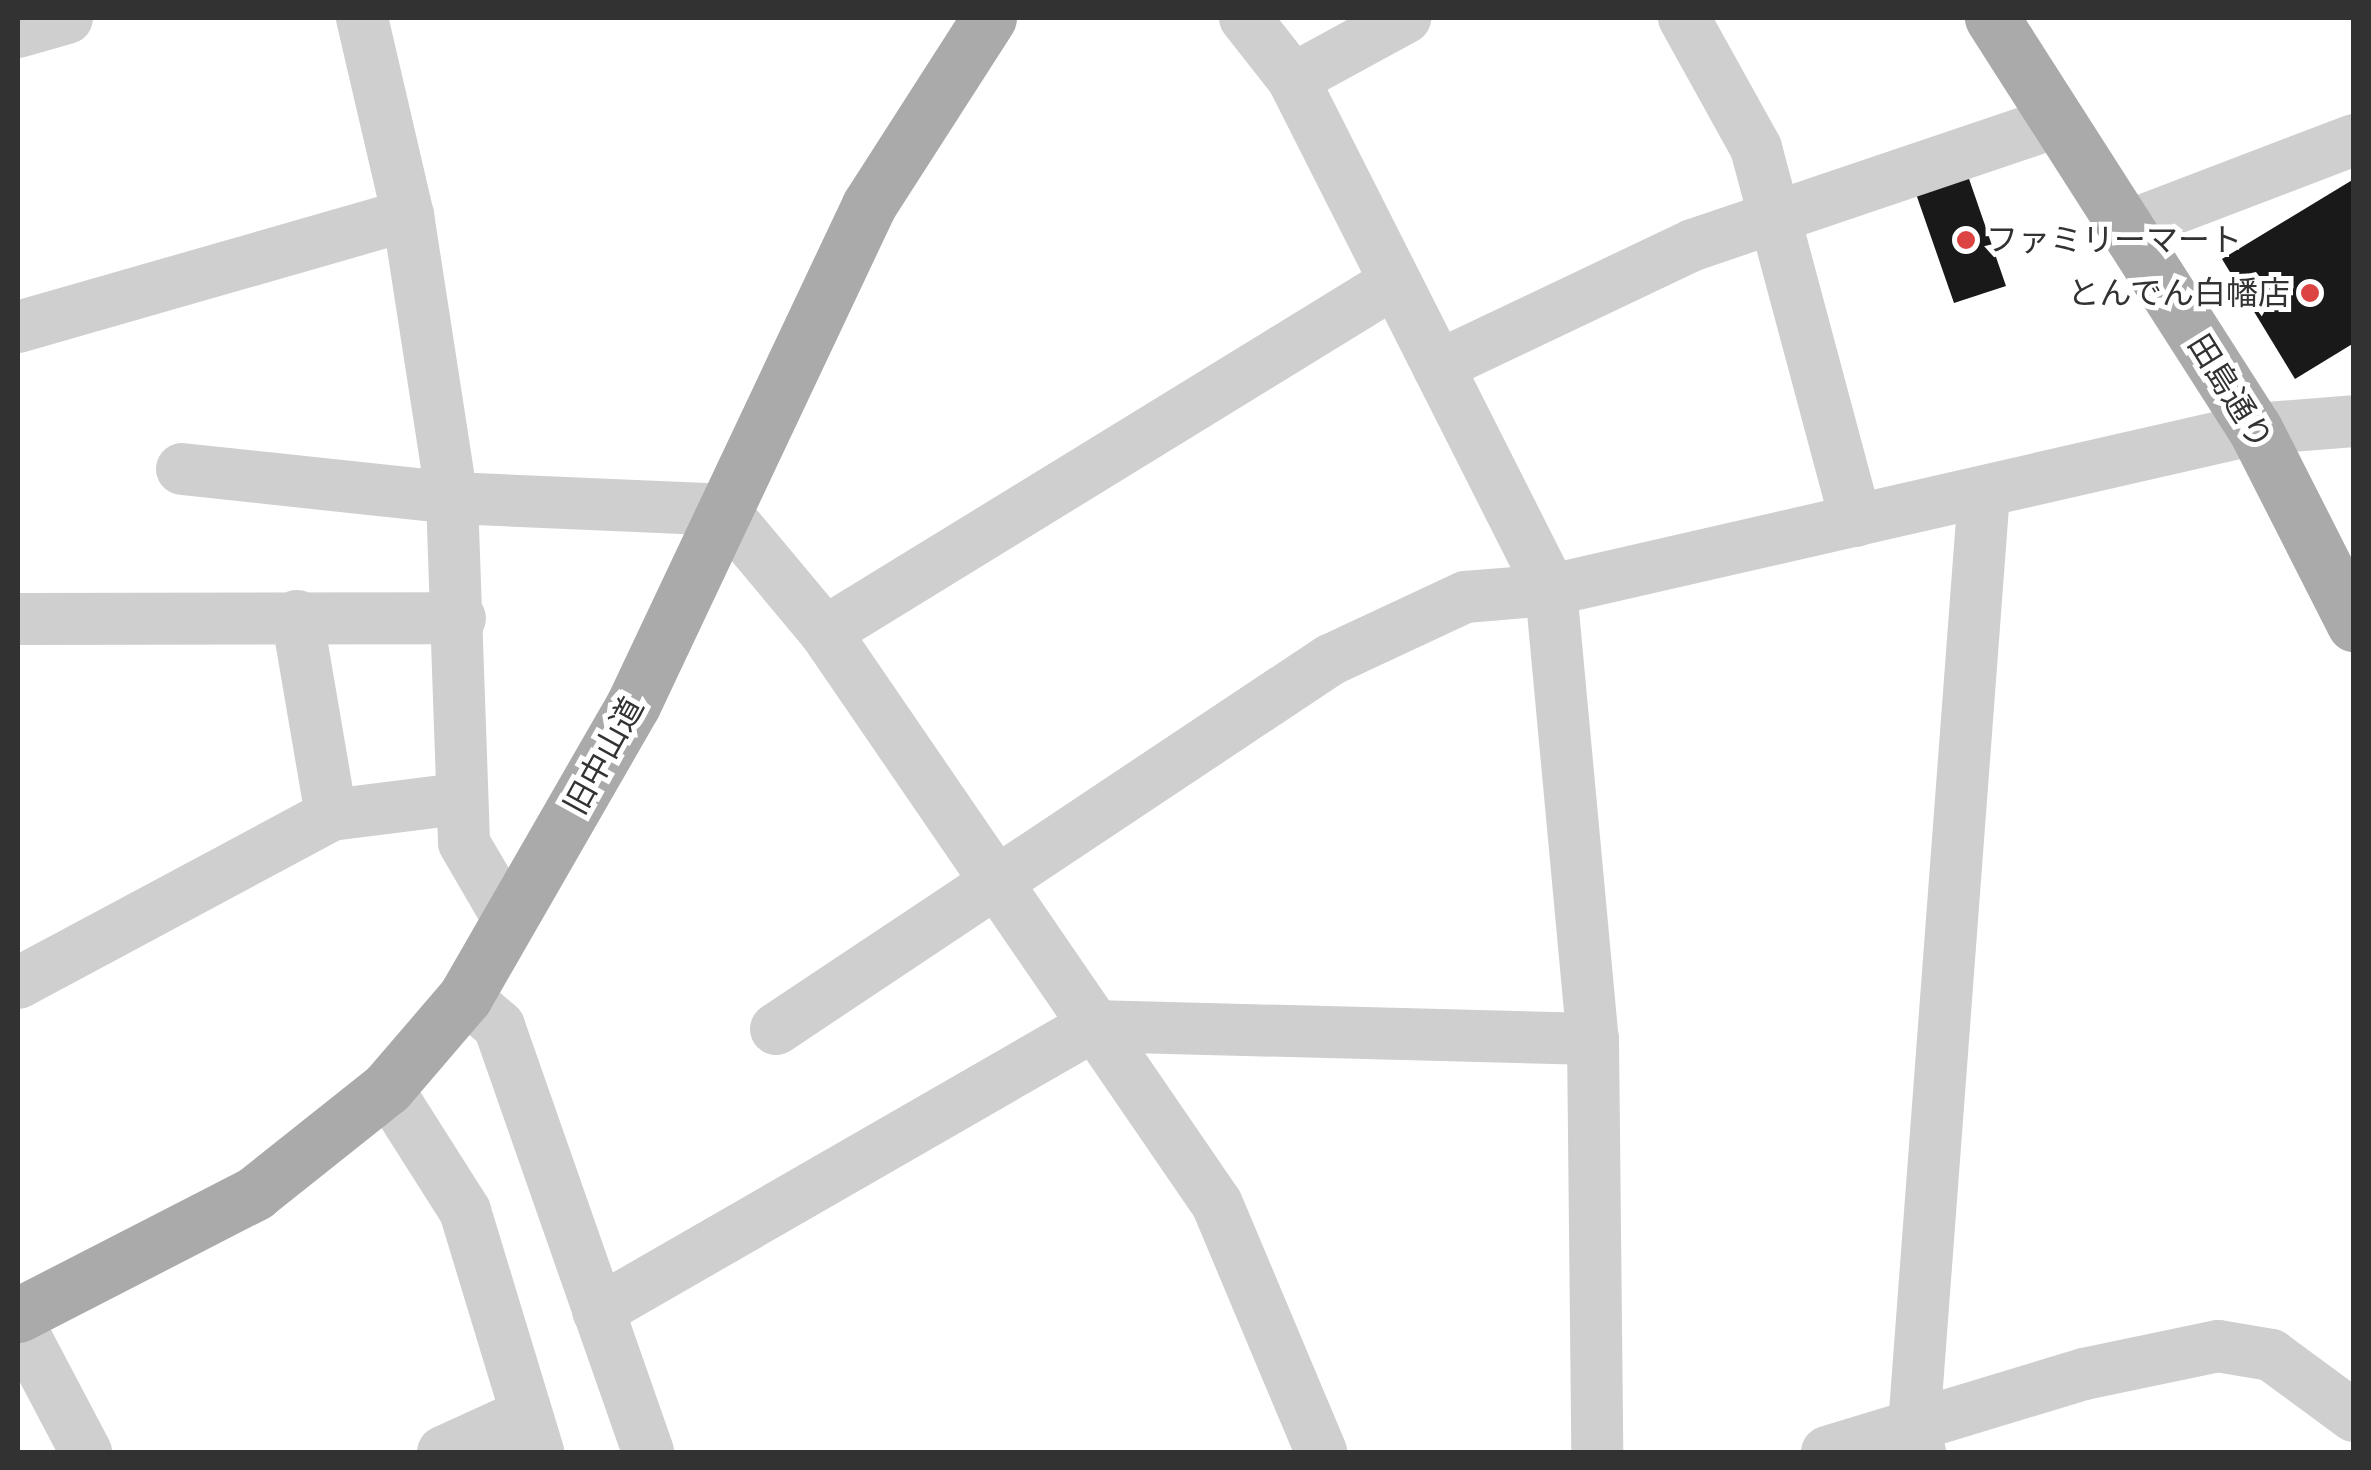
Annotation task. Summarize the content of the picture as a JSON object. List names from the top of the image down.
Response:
{
  "streets": {
    "main road": ["田島通り", "旧中山道"]
  },
  "places": ["ファミリーマート", "とんでん白幡店"]
}
